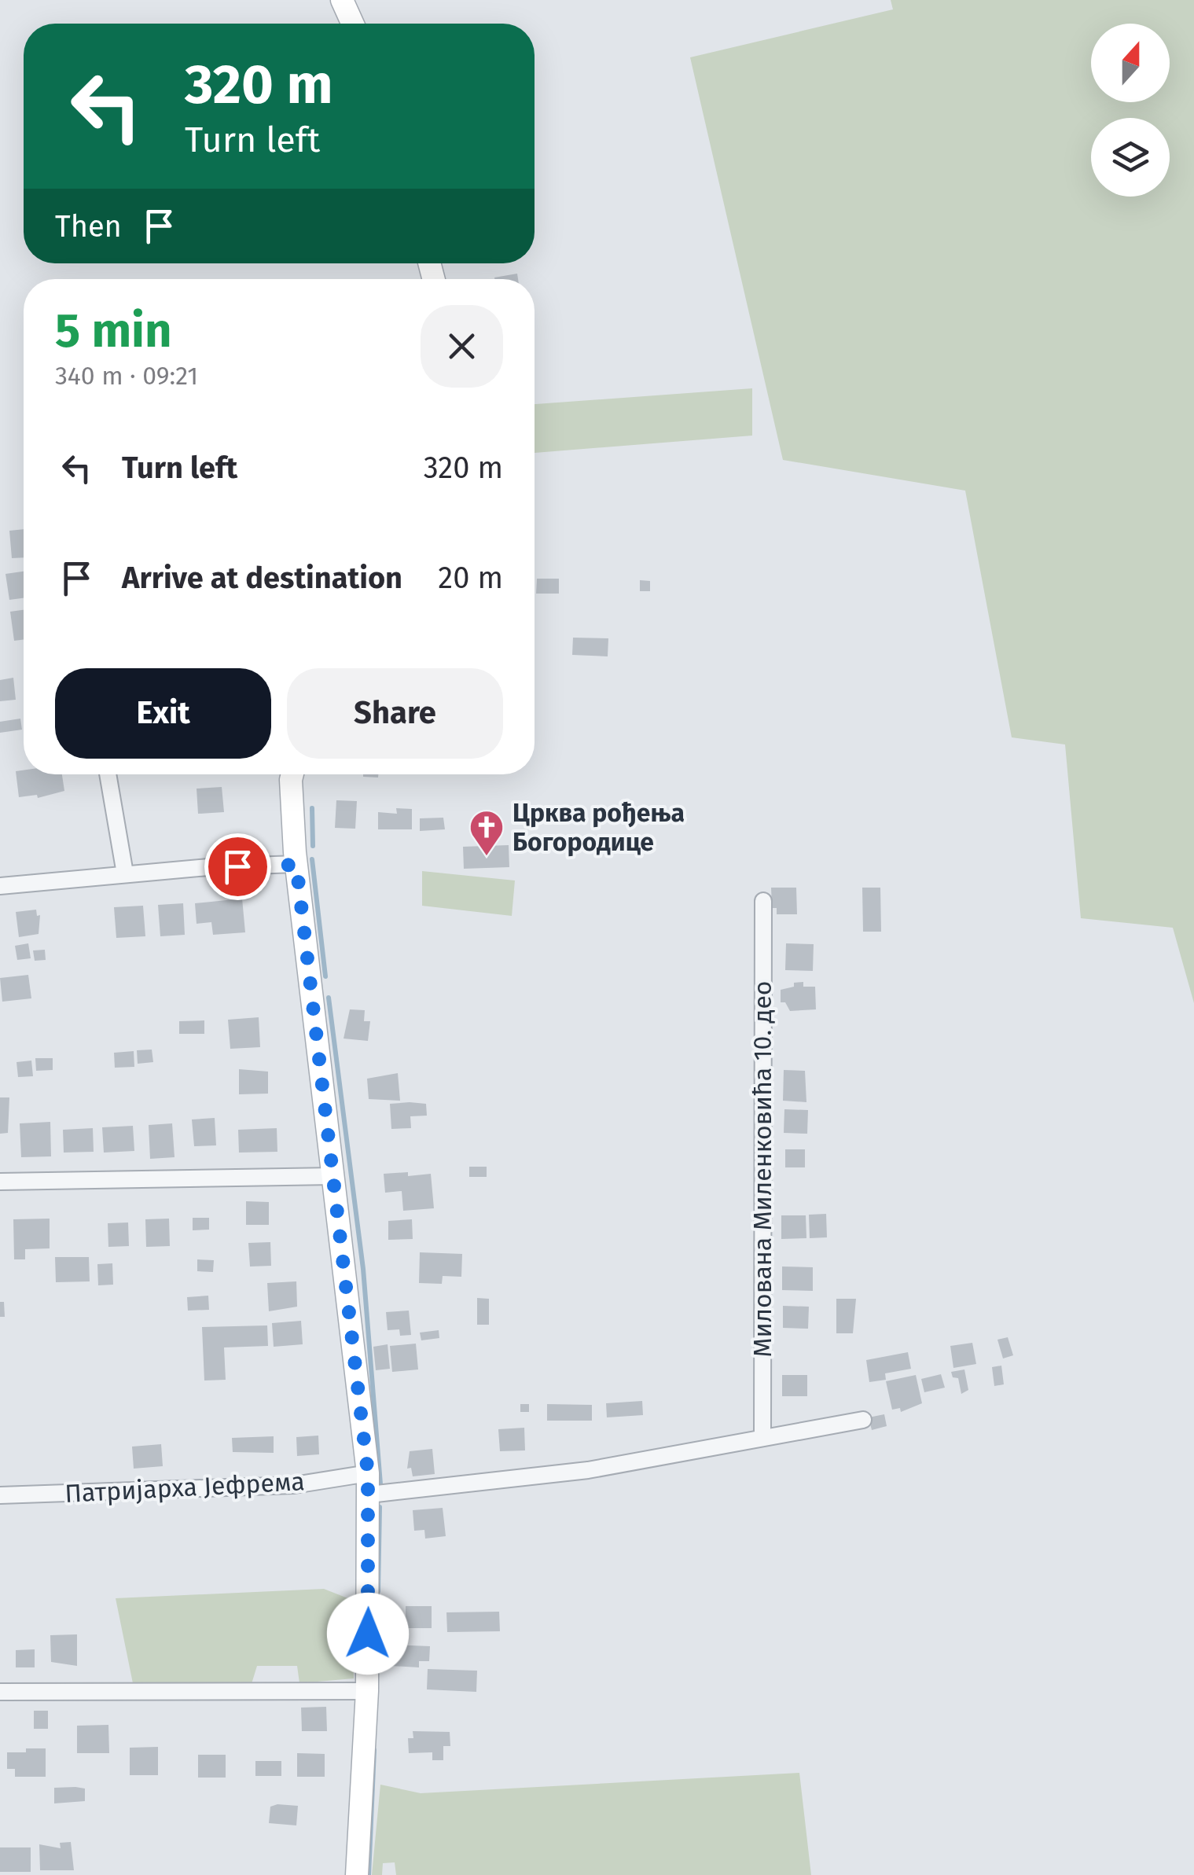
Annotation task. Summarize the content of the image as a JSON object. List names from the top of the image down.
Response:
{
  "streets": {
    "street": ["Милована Миленковића 10. део", "Патријарха Јефрема"]
  },
  "places": {
    "church": ["Црква рођења Богородице"]
  },
  "north": "top",
  "page": {
    "turn": ["320 m", "Turn left"],
    "then": "Then",
    "heading": ["5 min", "340 m · 09:21"],
    "list": [
      {
        "name": "Turn left",
        "value": "320 m"
      },
      {
        "name": "Arrive at destination",
        "value": "20 m"
      }
    ],
    "buttons": ["Exit", "Share"]
  }
}
